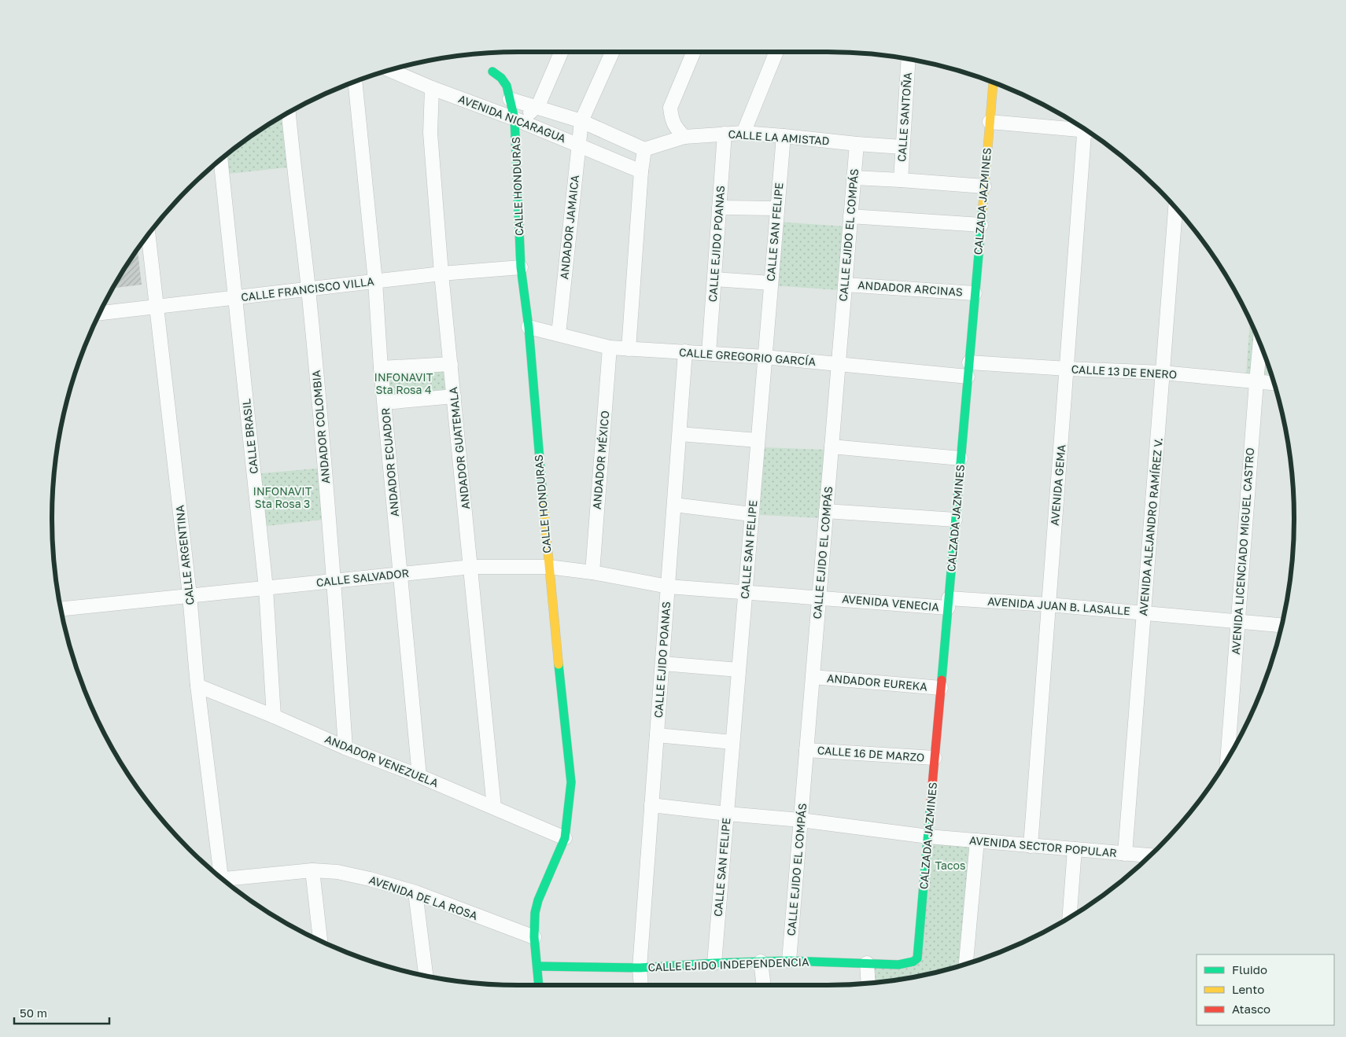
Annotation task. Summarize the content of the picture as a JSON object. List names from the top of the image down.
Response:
{
  "streets": {
    "street": [
      "CALLE SANTOÑA",
      "AVENIDA NICARAGUA",
      "CALLE LA AMISTAD",
      "CALLE HONDURAS",
      "CALZADA JAZMINES",
      "ANDADOR JAMAICA",
      "CALLE SAN FELIPE",
      "CALLE EJIDO EL COMPÁS",
      "CALLE EJIDO POANAS",
      "ANDADOR ARCINAS",
      "CALLE FRANCISCO VILLA",
      "CALLE GREGORIO GARCÍA",
      "CALLE 13 DE ENERO",
      "ANDADOR COLOMBIA",
      "CALLE BRASIL",
      "ANDADOR GUATEMALA",
      "ANDADOR MÉXICO",
      "ANDADOR ECUADOR",
      "AVENIDA GEMA",
      "AVENIDA ALEJANDRO RAMÍREZ V.",
      "AVENIDA LICENCIADO MIGUEL CASTRO",
      "CALLE ARGENTINA",
      "CALLE SALVADOR",
      "AVENIDA VENECIA",
      "AVENIDA JUAN B. LASALLE",
      "ANDADOR EUREKA",
      "CALLE 16 DE MARZO",
      "ANDADOR VENEZUELA",
      "AVENIDA SECTOR POPULAR",
      "AVENIDA DE LA ROSA",
      "CALLE EJIDO INDEPENDENCIA"
    ]
  },
  "crossings": [
    ["CALLE SANTOÑA", "CALLE LA AMISTAD"],
    ["AVENIDA NICARAGUA", "CALLE HONDURAS"],
    ["AVENIDA NICARAGUA", "ANDADOR JAMAICA"],
    ["AVENIDA NICARAGUA", "ANDADOR GUATEMALA"],
    ["CALLE LA AMISTAD", "CALLE SAN FELIPE"],
    ["CALLE LA AMISTAD", "CALLE EJIDO EL COMPÁS"],
    ["CALLE LA AMISTAD", "CALLE EJIDO POANAS"],
    ["CALLE HONDURAS", "CALLE FRANCISCO VILLA"],
    ["CALLE HONDURAS", "CALLE GREGORIO GARCÍA"],
    ["CALLE HONDURAS", "CALLE SALVADOR"],
    ["CALLE HONDURAS", "ANDADOR VENEZUELA"],
    ["CALLE HONDURAS", "AVENIDA DE LA ROSA"],
    ["CALLE HONDURAS", "CALLE EJIDO INDEPENDENCIA"],
    ["CALZADA JAZMINES", "ANDADOR ARCINAS"],
    ["CALZADA JAZMINES", "CALLE GREGORIO GARCÍA"],
    ["CALZADA JAZMINES", "CALLE 13 DE ENERO"],
    ["CALZADA JAZMINES", "AVENIDA VENECIA"],
    ["CALZADA JAZMINES", "AVENIDA JUAN B. LASALLE"],
    ["CALZADA JAZMINES", "ANDADOR EUREKA"],
    ["CALZADA JAZMINES", "CALLE 16 DE MARZO"],
    ["CALZADA JAZMINES", "AVENIDA SECTOR POPULAR"],
    ["CALZADA JAZMINES", "CALLE EJIDO INDEPENDENCIA"],
    ["ANDADOR JAMAICA", "CALLE GREGORIO GARCÍA"],
    ["CALLE SAN FELIPE", "CALLE GREGORIO GARCÍA"],
    ["CALLE SAN FELIPE", "AVENIDA VENECIA"],
    ["CALLE SAN FELIPE", "AVENIDA SECTOR POPULAR"],
    ["CALLE SAN FELIPE", "CALLE EJIDO INDEPENDENCIA"],
    ["CALLE EJIDO EL COMPÁS", "ANDADOR ARCINAS"],
    ["CALLE EJIDO EL COMPÁS", "CALLE GREGORIO GARCÍA"],
    ["CALLE EJIDO EL COMPÁS", "AVENIDA VENECIA"],
    ["CALLE EJIDO EL COMPÁS", "ANDADOR EUREKA"],
    ["CALLE EJIDO EL COMPÁS", "CALLE 16 DE MARZO"],
    ["CALLE EJIDO EL COMPÁS", "AVENIDA SECTOR POPULAR"],
    ["CALLE EJIDO EL COMPÁS", "CALLE EJIDO INDEPENDENCIA"],
    ["CALLE EJIDO POANAS", "CALLE GREGORIO GARCÍA"],
    ["CALLE EJIDO POANAS", "CALLE SALVADOR"],
    ["CALLE EJIDO POANAS", "AVENIDA VENECIA"],
    ["CALLE EJIDO POANAS", "AVENIDA SECTOR POPULAR"],
    ["CALLE EJIDO POANAS", "CALLE EJIDO INDEPENDENCIA"],
    ["CALLE FRANCISCO VILLA", "ANDADOR COLOMBIA"],
    ["CALLE FRANCISCO VILLA", "CALLE BRASIL"],
    ["CALLE FRANCISCO VILLA", "ANDADOR GUATEMALA"],
    ["CALLE FRANCISCO VILLA", "ANDADOR ECUADOR"],
    ["CALLE FRANCISCO VILLA", "CALLE ARGENTINA"],
    ["CALLE GREGORIO GARCÍA", "ANDADOR MÉXICO"],
    ["CALLE 13 DE ENERO", "AVENIDA GEMA"],
    ["CALLE 13 DE ENERO", "AVENIDA ALEJANDRO RAMÍREZ V."],
    ["CALLE 13 DE ENERO", "AVENIDA LICENCIADO MIGUEL CASTRO"],
    ["ANDADOR COLOMBIA", "CALLE SALVADOR"],
    ["ANDADOR COLOMBIA", "ANDADOR VENEZUELA"],
    ["CALLE BRASIL", "CALLE SALVADOR"],
    ["CALLE BRASIL", "ANDADOR VENEZUELA"],
    ["ANDADOR GUATEMALA", "CALLE SALVADOR"],
    ["ANDADOR GUATEMALA", "ANDADOR VENEZUELA"],
    ["ANDADOR MÉXICO", "CALLE SALVADOR"],
    ["ANDADOR ECUADOR", "CALLE SALVADOR"],
    ["ANDADOR ECUADOR", "ANDADOR VENEZUELA"],
    ["AVENIDA GEMA", "AVENIDA JUAN B. LASALLE"],
    ["AVENIDA GEMA", "AVENIDA SECTOR POPULAR"],
    ["AVENIDA ALEJANDRO RAMÍREZ V.", "AVENIDA JUAN B. LASALLE"],
    ["AVENIDA ALEJANDRO RAMÍREZ V.", "AVENIDA SECTOR POPULAR"],
    ["AVENIDA LICENCIADO MIGUEL CASTRO", "AVENIDA JUAN B. LASALLE"],
    ["CALLE ARGENTINA", "CALLE SALVADOR"],
    ["CALLE ARGENTINA", "ANDADOR VENEZUELA"],
    ["CALLE SALVADOR", "AVENIDA VENECIA"],
    ["AVENIDA VENECIA", "AVENIDA JUAN B. LASALLE"]
  ],
  "parks": ["INFONAVIT Sta Rosa 4", "INFONAVIT Sta Rosa 3", "Tacos"],
  "legend": ["Fluido", "Lento", "Atasco"],
  "scale_bar": "50 m"
}
